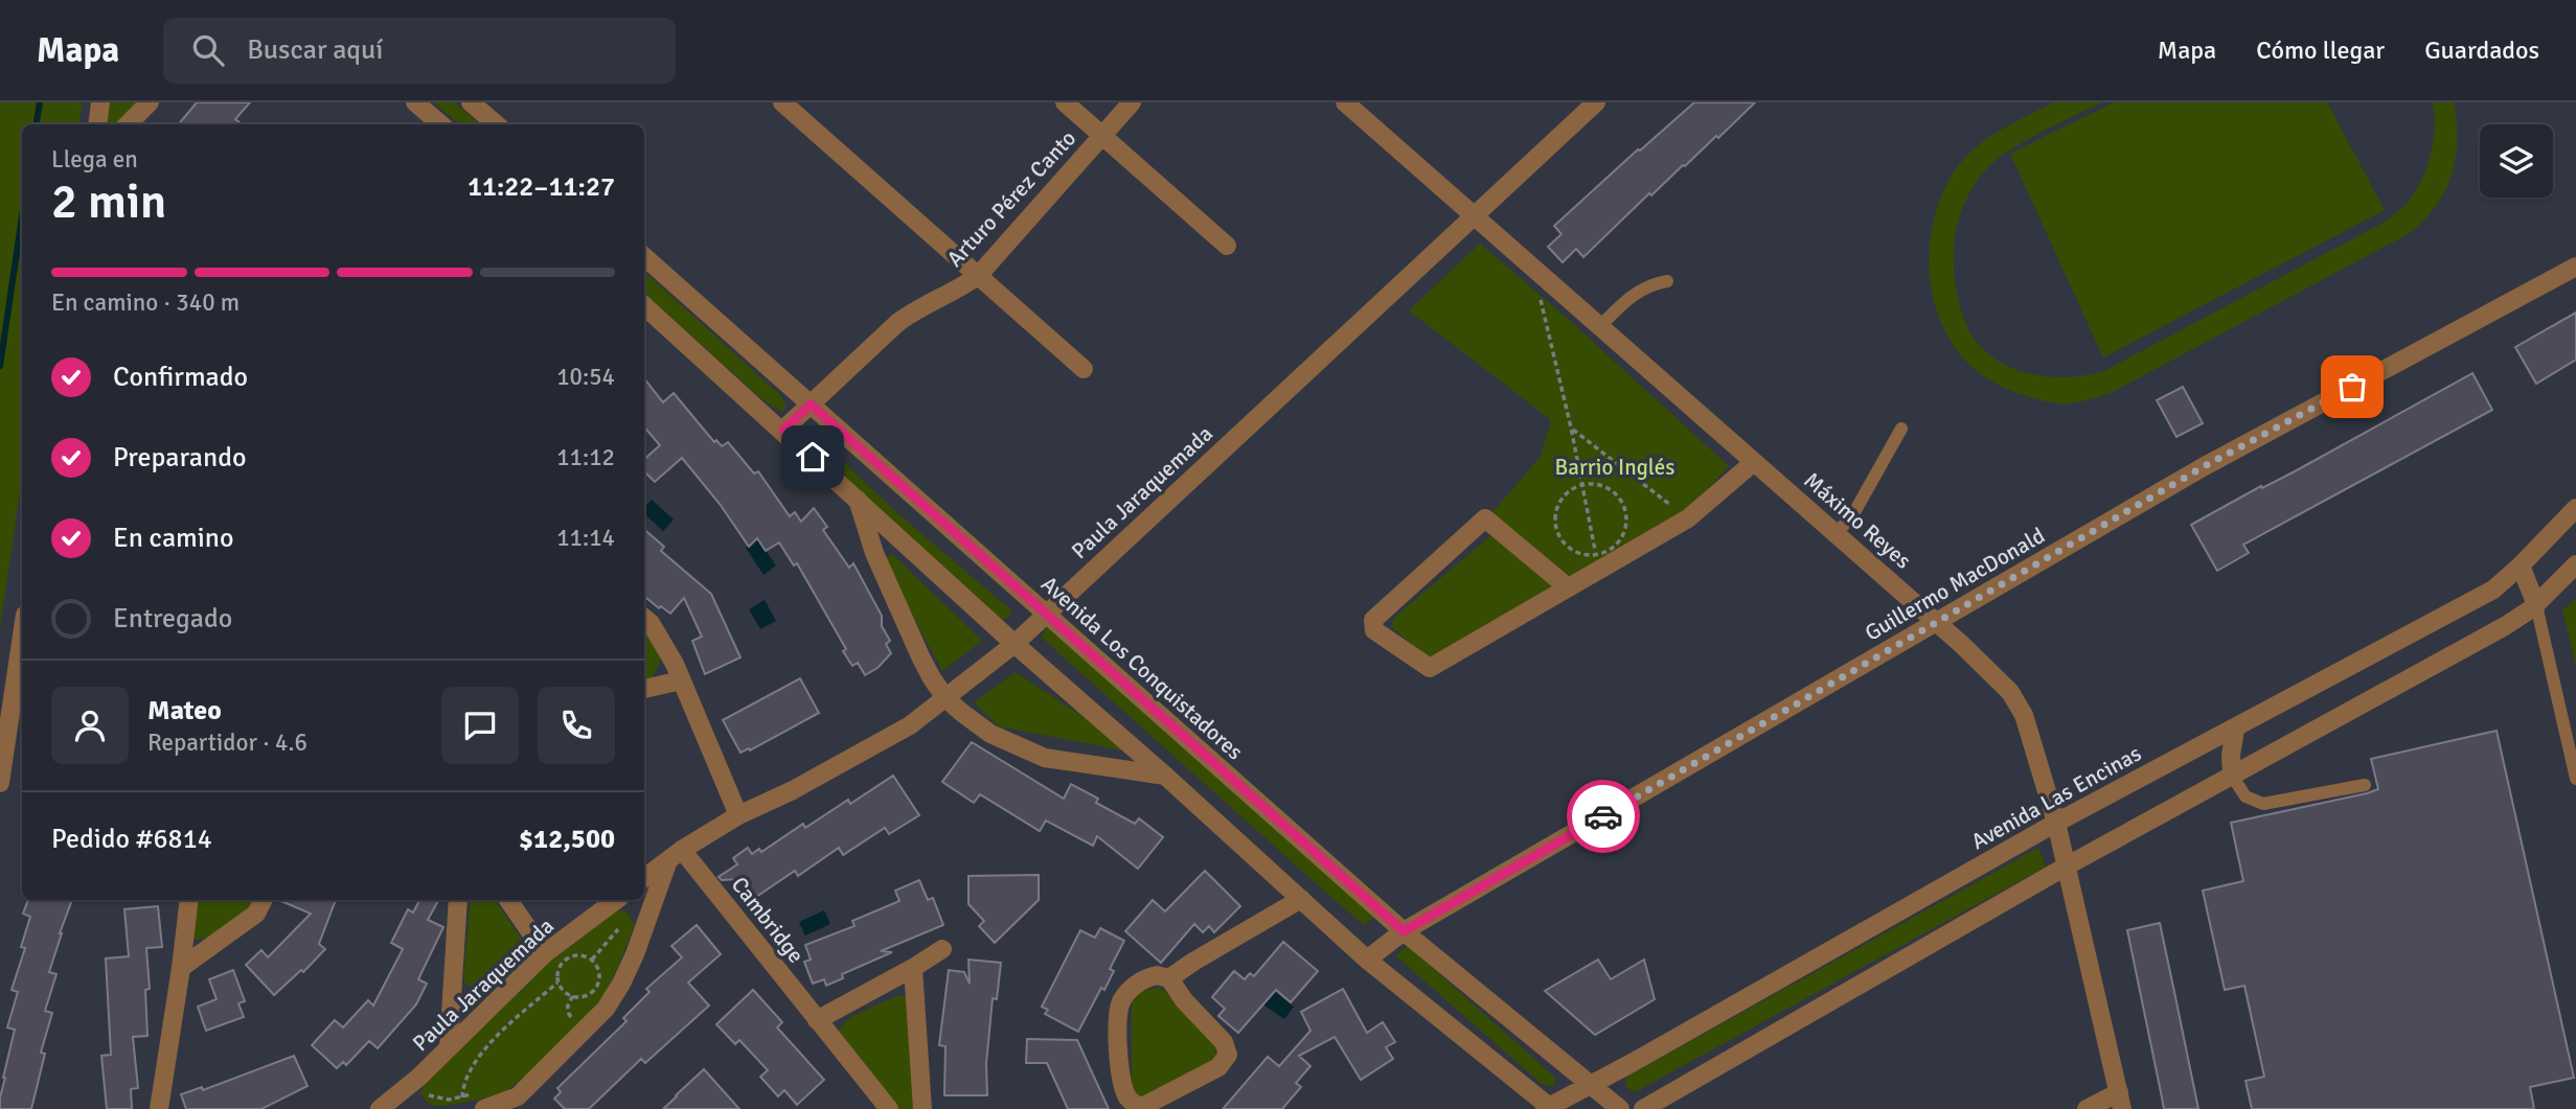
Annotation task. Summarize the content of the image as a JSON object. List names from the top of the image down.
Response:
{
  "streets": {
    "street": [
      "Arturo Pérez Canto",
      "Paula Jaraquemada",
      "Máximo Reyes",
      "Guillermo MacDonald",
      "Avenida Los Conquistadores",
      "Avenida Las Encinas",
      "Cambridge"
    ]
  },
  "crossings": [
    ["Arturo Pérez Canto", "Avenida Los Conquistadores"],
    ["Paula Jaraquemada", "Máximo Reyes"],
    ["Paula Jaraquemada", "Avenida Los Conquistadores"],
    ["Paula Jaraquemada", "Cambridge"],
    ["Máximo Reyes", "Guillermo MacDonald"],
    ["Máximo Reyes", "Avenida Las Encinas"],
    ["Guillermo MacDonald", "Avenida Los Conquistadores"],
    ["Avenida Los Conquistadores", "Avenida Las Encinas"]
  ],
  "parks": ["Barrio Inglés"],
  "page": {
    "header": "Mapa",
    "search": "Buscar aquí",
    "nav": ["Mapa", "Cómo llegar", "Guardados"],
    "heading": ["2 min", "Llega en", "11:22–11:27"],
    "panel": [
      "Mateo",
      "Repartidor · 4.6",
      "Pedido #6814",
      "$12,500"
    ],
    "bar": "En camino · 340 m",
    "list": [
      ["Confirmado", "10:54"],
      ["Preparando", "11:12"],
      ["En camino", "11:14"],
      "Entregado"
    ]
  }
}
